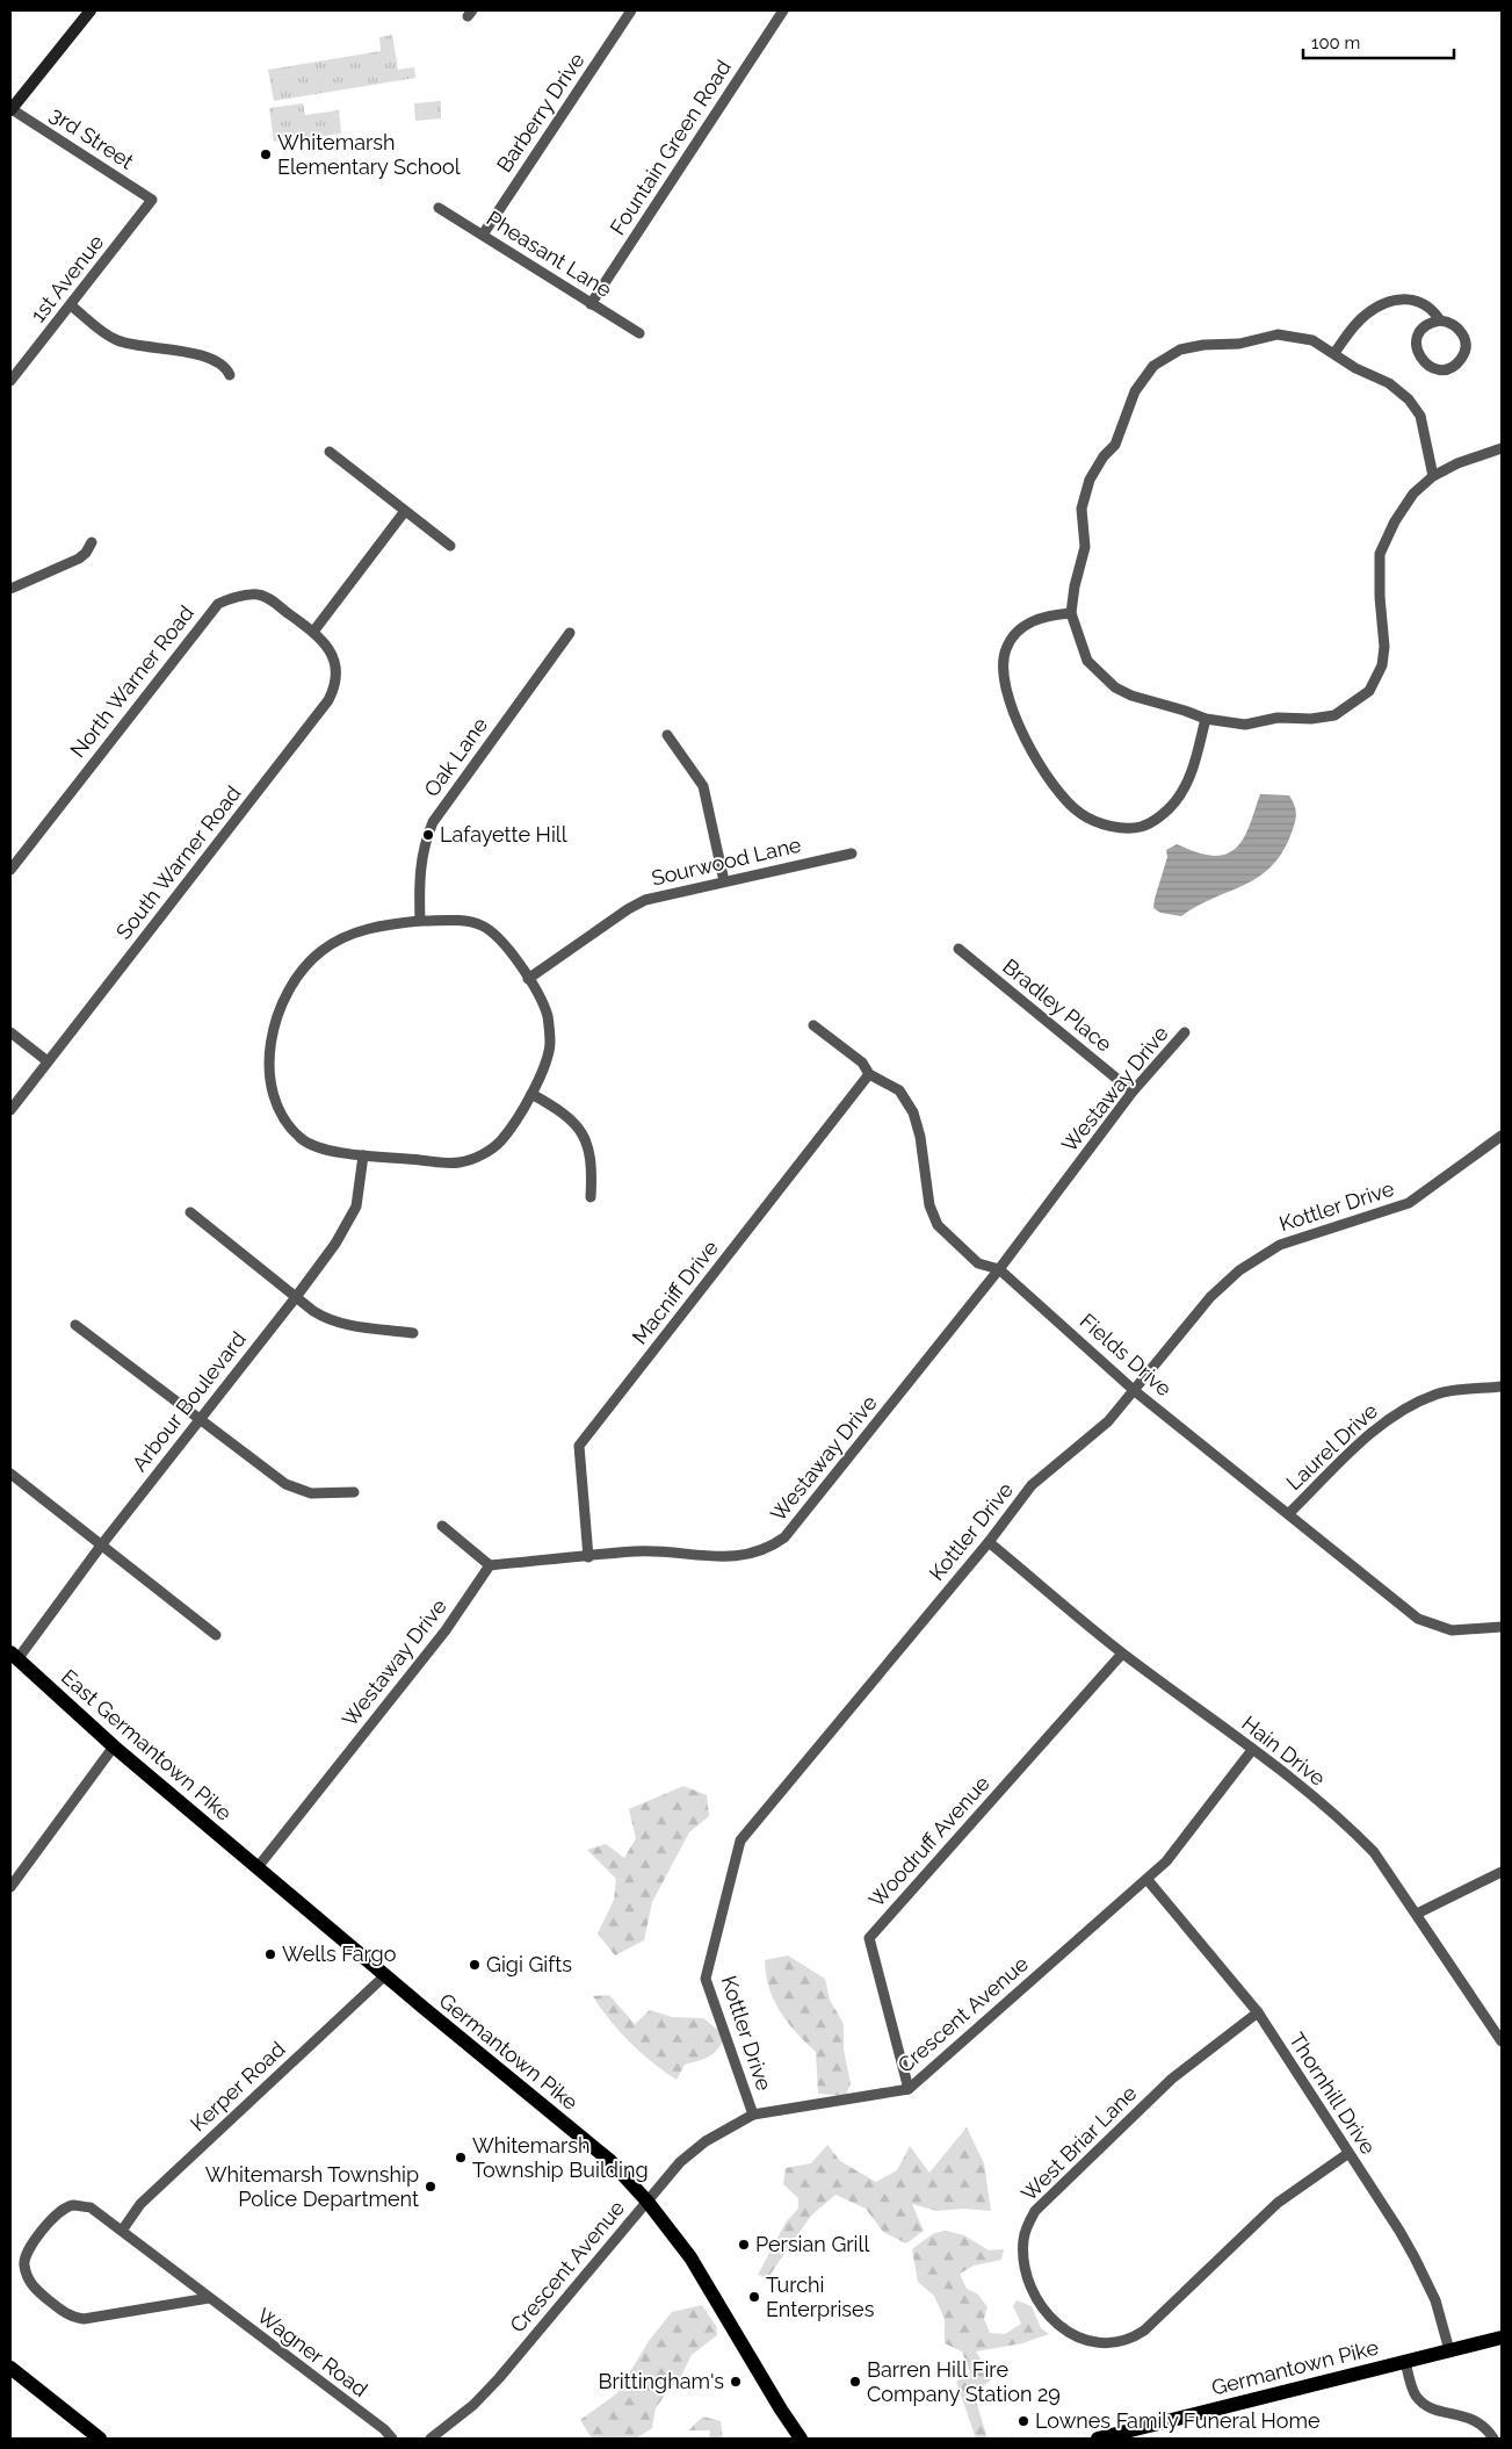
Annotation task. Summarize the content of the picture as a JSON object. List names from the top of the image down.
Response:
{
  "streets": {
    "main road": ["East Germantown Pike", "Germantown Pike"],
    "street": [
      "Barberry Drive",
      "3rd Street",
      "Fountain Green Road",
      "Pheasant Lane",
      "1st Avenue",
      "North Warner Road",
      "Oak Lane",
      "Sourwood Lane",
      "South Warner Road",
      "Bradley Place",
      "Westaway Drive",
      "Kottler Drive",
      "Macniff Drive",
      "Fields Drive",
      "Arbour Boulevard",
      "Laurel Drive",
      "Hain Drive",
      "Woodruff Avenue",
      "Crescent Avenue",
      "Kerper Road",
      "Thornhill Drive",
      "West Briar Lane",
      "Wagner Road"
    ]
  },
  "crossings": [
    ["Barberry Drive", "Pheasant Lane"],
    ["3rd Street", "1st Avenue"],
    ["Fountain Green Road", "Pheasant Lane"],
    ["North Warner Road", "South Warner Road"],
    ["Bradley Place", "Westaway Drive"],
    ["Westaway Drive", "Macniff Drive"],
    ["Westaway Drive", "Fields Drive"],
    ["Westaway Drive", "East Germantown Pike"],
    ["Westaway Drive", "Germantown Pike"],
    ["Kottler Drive", "Fields Drive"],
    ["Kottler Drive", "Hain Drive"],
    ["Kottler Drive", "Crescent Avenue"],
    ["Macniff Drive", "Fields Drive"],
    ["Fields Drive", "Laurel Drive"],
    ["Arbour Boulevard", "East Germantown Pike"],
    ["East Germantown Pike", "Germantown Pike"],
    ["Hain Drive", "Woodruff Avenue"],
    ["Hain Drive", "Crescent Avenue"],
    ["Woodruff Avenue", "Crescent Avenue"],
    ["Crescent Avenue", "Germantown Pike"],
    ["Crescent Avenue", "Thornhill Drive"],
    ["Germantown Pike", "Kerper Road"],
    ["Germantown Pike", "Thornhill Drive"],
    ["Kerper Road", "Wagner Road"],
    ["Thornhill Drive", "West Briar Lane"]
  ],
  "places": [
    "Whitemarsh Elementary School",
    "Lafayette Hill",
    "Wells Fargo",
    "Gigi Gifts",
    "Whitemarsh Township Building",
    "Whitemarsh Township Police Department",
    "Persian Grill",
    "Turchi Enterprises",
    "Brittingham's",
    "Barren Hill Fire Company Station 29",
    "Lownes Family Funeral Home"
  ],
  "scale_bar": "100 m"
}
